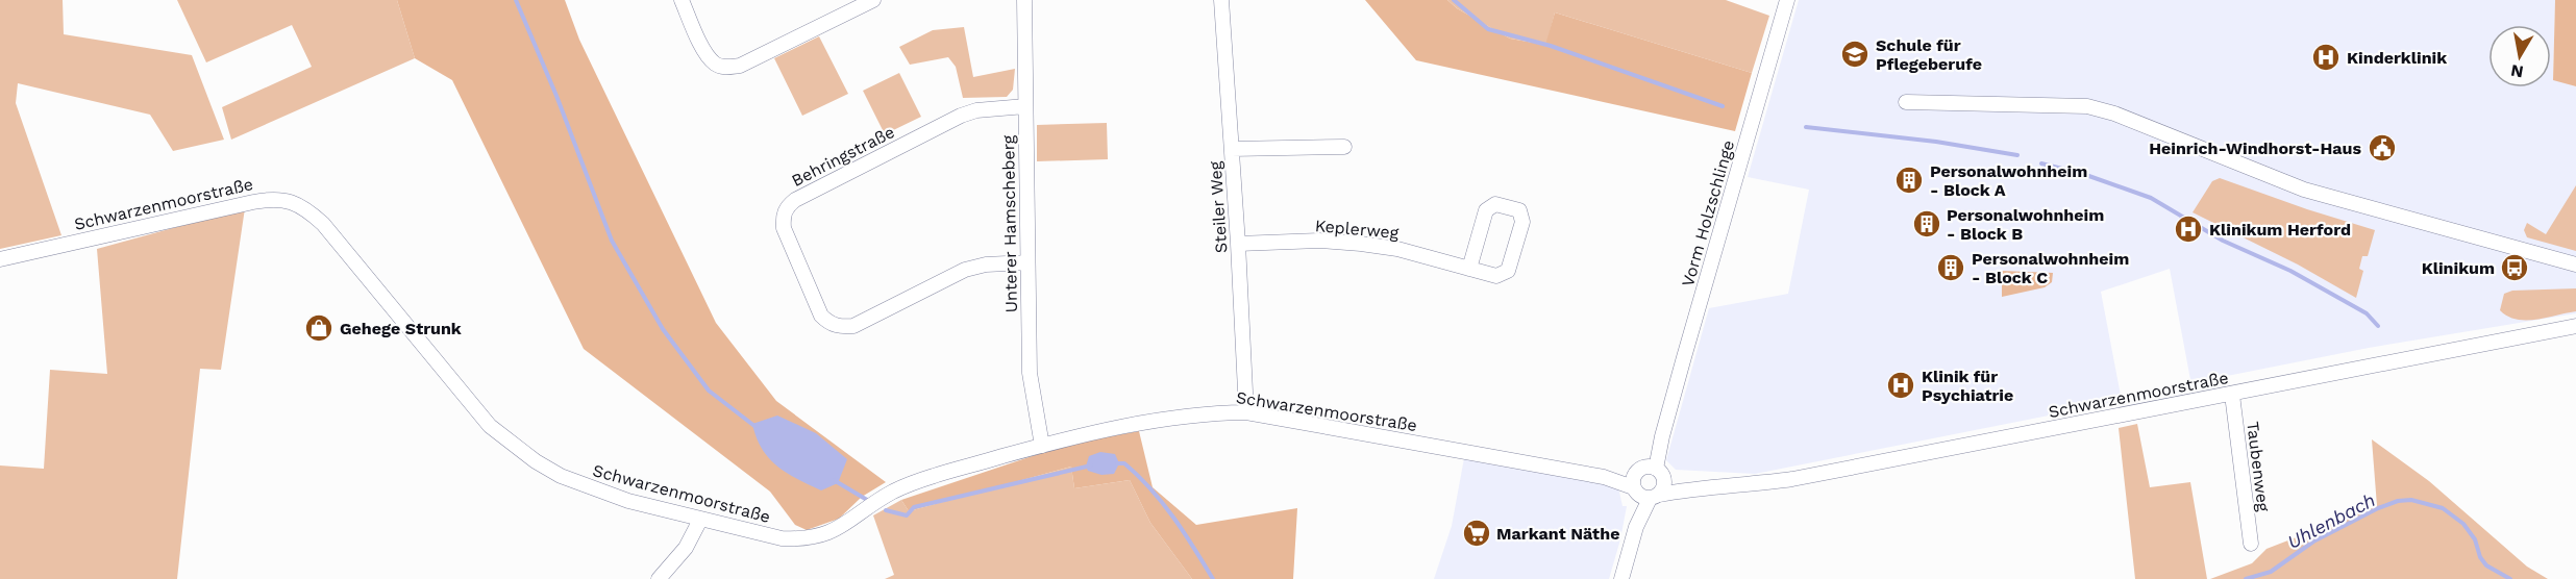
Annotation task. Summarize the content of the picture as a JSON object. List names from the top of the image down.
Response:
{
  "streets": {
    "street": [
      "Behringstraße",
      "Schwarzenmoorstraße",
      "Steiler Weg",
      "Vorm Holzschlinge",
      "Unterer Hamscheberg",
      "Keplerweg",
      "Taubenweg"
    ]
  },
  "crossings": [
    ["Behringstraße", "Unterer Hamscheberg"],
    ["Schwarzenmoorstraße", "Steiler Weg"],
    ["Schwarzenmoorstraße", "Vorm Holzschlinge"],
    ["Schwarzenmoorstraße", "Unterer Hamscheberg"],
    ["Schwarzenmoorstraße", "Taubenweg"],
    ["Steiler Weg", "Keplerweg"]
  ],
  "water": ["Uhlenbach"],
  "places": {
    "school or university": ["Schule für Pflegeberufe"],
    "hospital": ["Kinderklinik", "Klinikum Herford", "Klinik für Psychiatrie"],
    "public building": ["Heinrich-Windhorst-Haus"],
    "building": ["Personalwohnheim - Block A", "Personalwohnheim - Block B", "Personalwohnheim - Block C"],
    "bus stop": ["Klinikum"],
    "shop": ["Gehege Strunk"],
    "supermarket": ["Markant Näthe"]
  },
  "north": "bottom"
}
